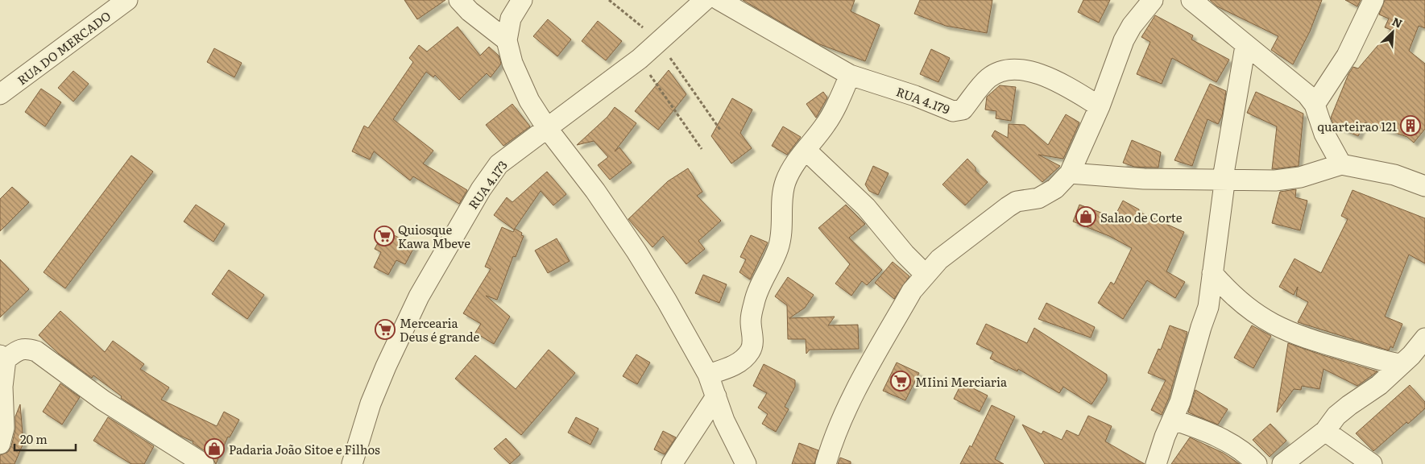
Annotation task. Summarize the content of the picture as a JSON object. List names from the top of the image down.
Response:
{
  "streets": {
    "street": ["RUA DO MERCADO", "RUA 4.179", "RUA 4.173"]
  },
  "places": {
    "building": ["quarteirao 121"],
    "shop": ["Salao de Corte", "Padaria João Sitoe e Filhos"],
    "supermarket": ["Quiosque Kawa Mbeve", "Mercearia Deus é grande", "MIini Merciaria"]
  },
  "scale_bar": "20 m",
  "north": "top right"
}
